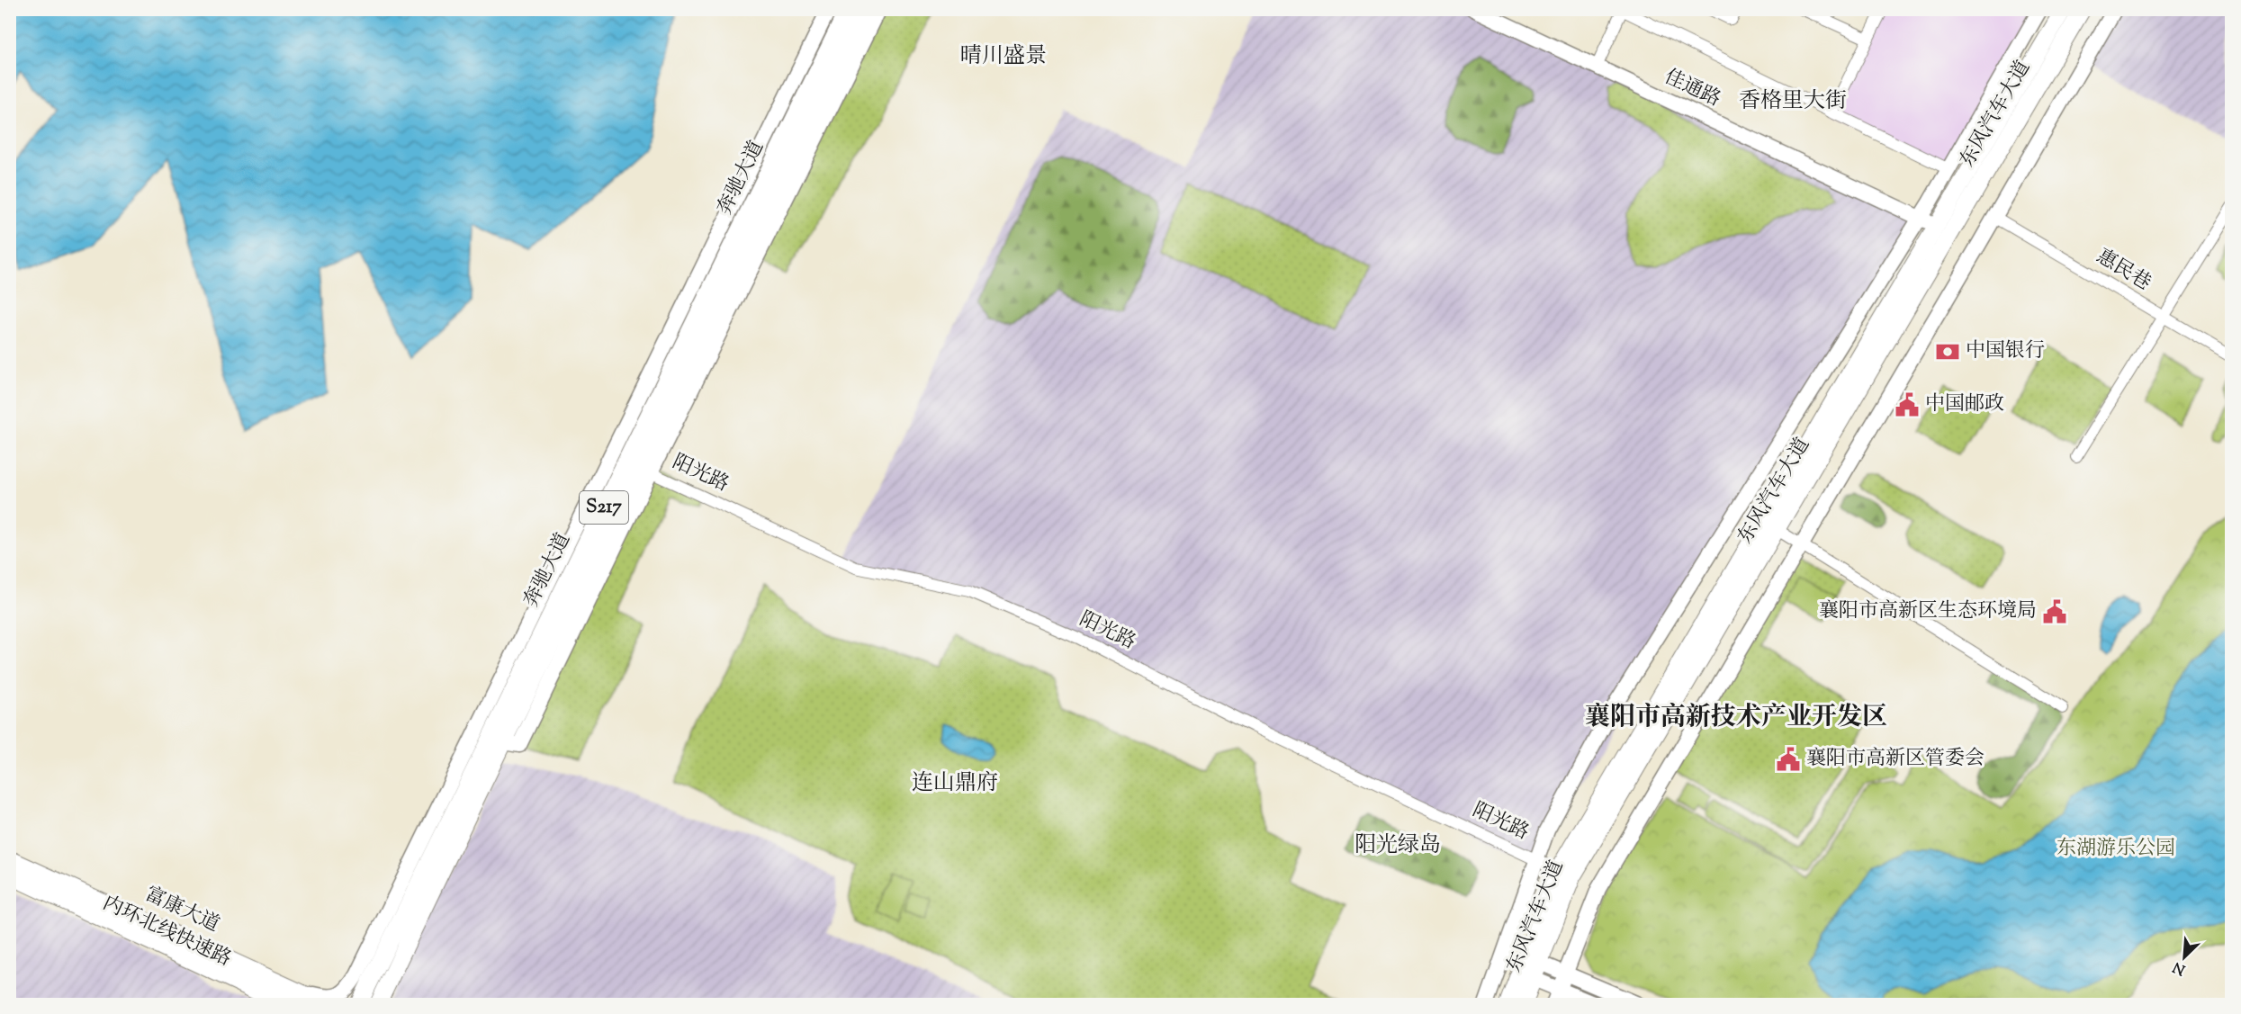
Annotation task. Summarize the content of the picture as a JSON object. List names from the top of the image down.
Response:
{
  "streets": {
    "highway": ["内环北线快速路"],
    "main road": [
      "东风汽车大道",
      "奔驰大道",
      "S217",
      "富康大道"
    ],
    "street": ["佳通路", "惠民巷", "阳光路"]
  },
  "crossings": [
    ["佳通路", "东风汽车大道"],
    ["东风汽车大道", "阳光路"],
    ["奔驰大道", "阳光路"],
    ["富康大道", "内环北线快速路"]
  ],
  "districts": [
    "晴川盛景",
    "香格里大街",
    "襄阳市高新技术产业开发区",
    "连山鼎府",
    "阳光绿岛"
  ],
  "parks": ["东湖游乐公园"],
  "places": {
    "bank": ["中国银行"],
    "public building": ["中国邮政", "襄阳市高新区生态环境局", "襄阳市高新区管委会"]
  },
  "north": "bottom left"
}
